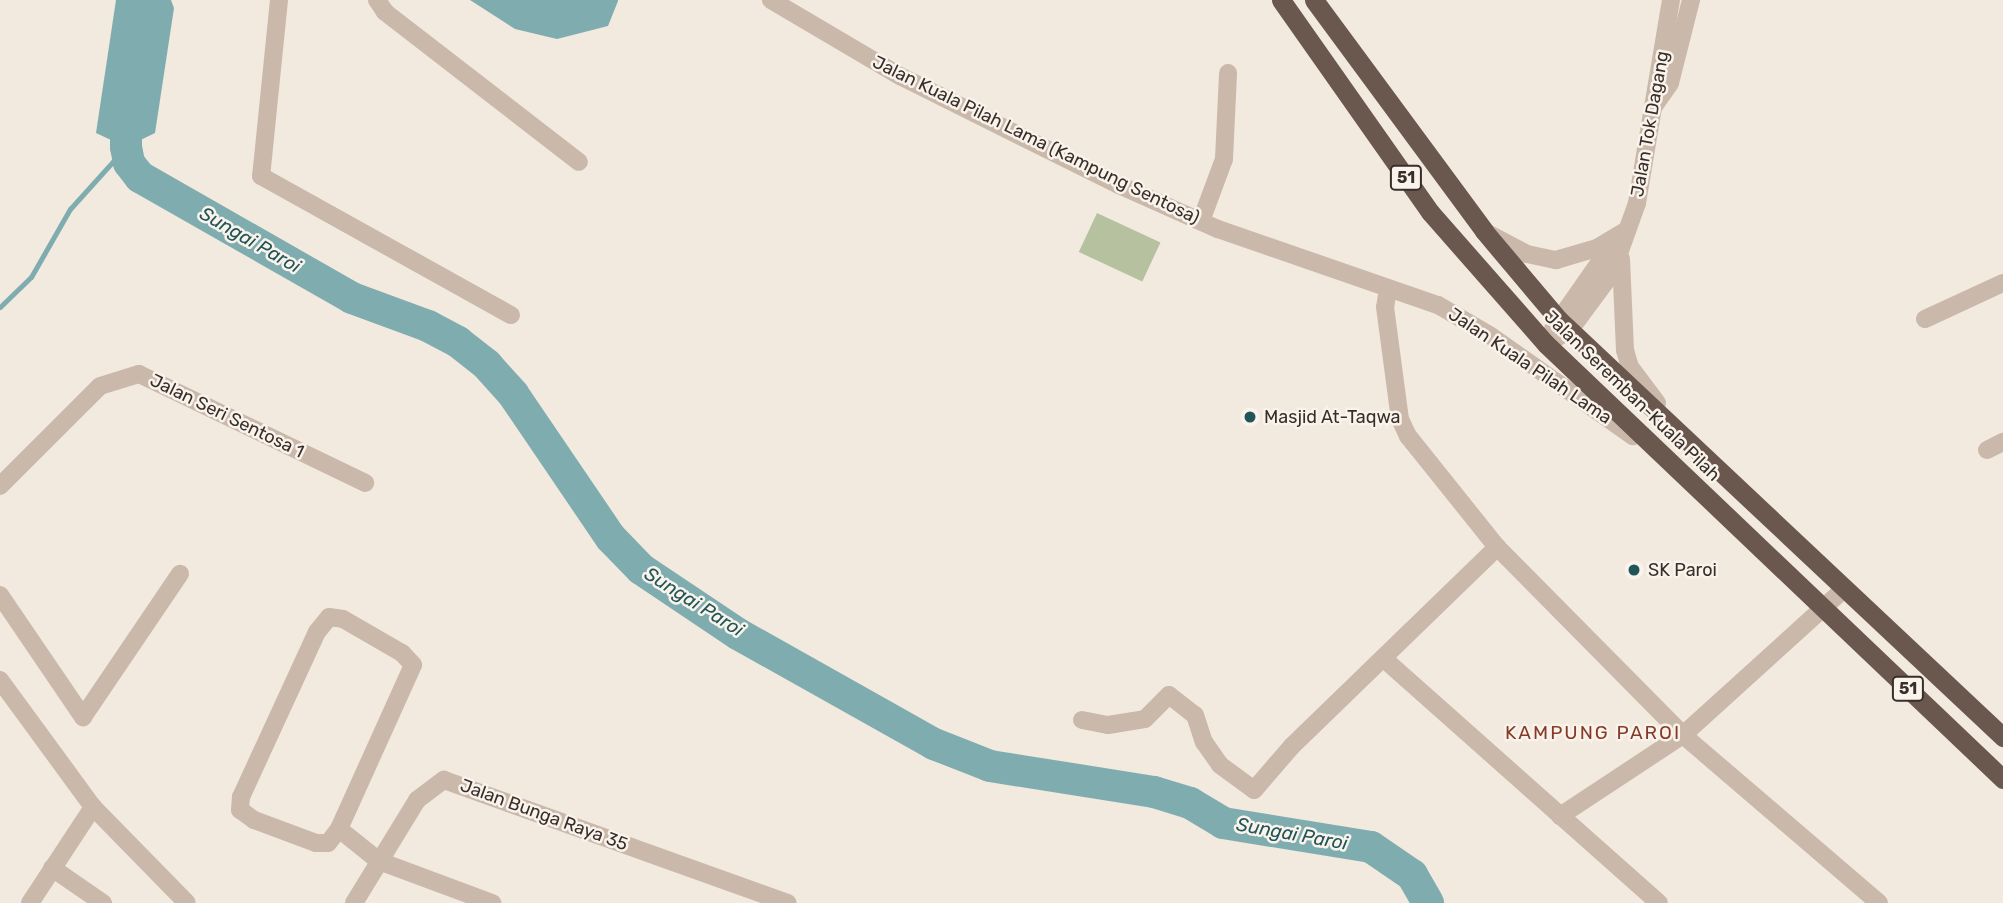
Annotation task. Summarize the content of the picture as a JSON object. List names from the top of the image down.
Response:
{
  "streets": {
    "highway": ["51", "Jalan Seremban-Kuala Pilah"],
    "street": [
      "Jalan Tok Dagang",
      "Jalan Kuala Pilah Lama (Kampung Sentosa)",
      "Jalan Kuala Pilah Lama",
      "Jalan Seri Sentosa 1",
      "Jalan Bunga Raya 35"
    ]
  },
  "crossings": [
    ["Jalan Tok Dagang", "Jalan Seremban-Kuala Pilah"],
    ["Jalan Kuala Pilah Lama (Kampung Sentosa)", "Jalan Kuala Pilah Lama"],
    ["Jalan Kuala Pilah Lama", "Jalan Seremban-Kuala Pilah"]
  ],
  "districts": ["KAMPUNG PAROI"],
  "water": ["Sungai Paroi"],
  "places": ["Masjid At-Taqwa", "SK Paroi"]
}
